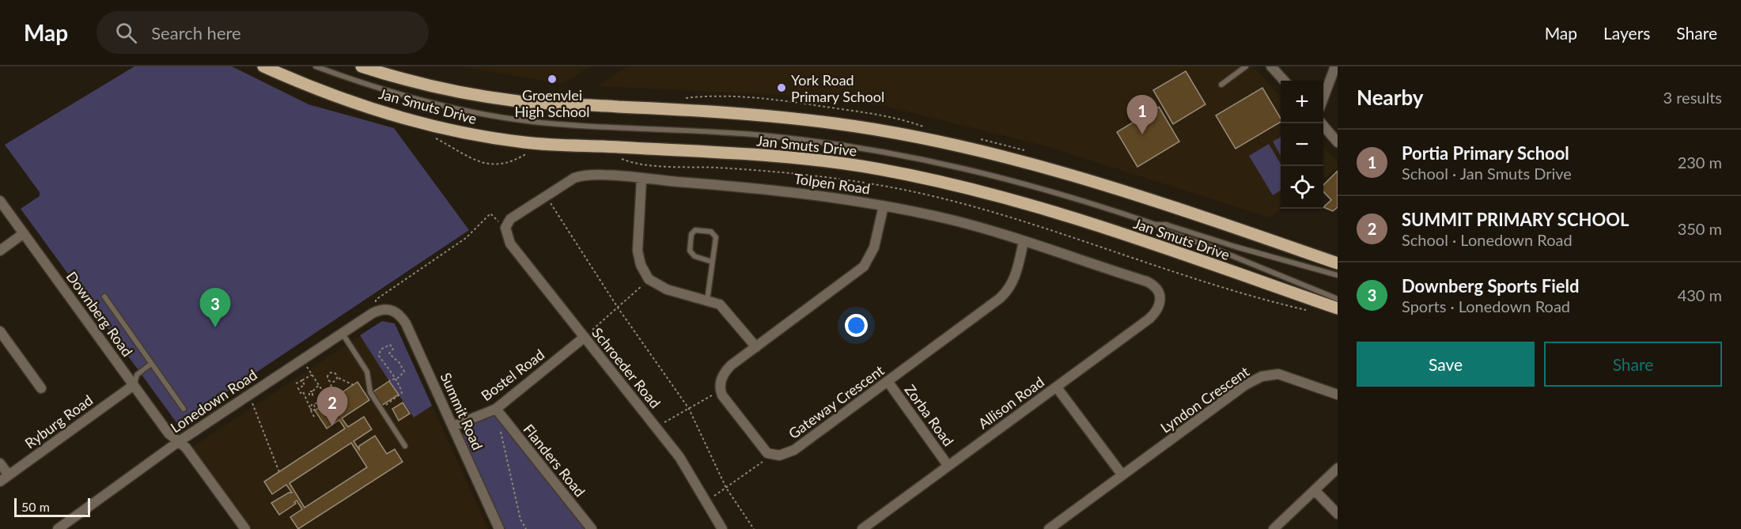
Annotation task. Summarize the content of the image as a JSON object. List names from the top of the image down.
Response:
{
  "streets": {
    "main road": ["Jan Smuts Drive"],
    "street": [
      "Tolpen Road",
      "Downberg Road",
      "Schroeder Road",
      "Bostel Road",
      "Lyndon Crescent",
      "Lonedown Road",
      "Gateway Crescent",
      "Allison Road",
      "Summit Road",
      "Zorba Road",
      "Ryburg Road",
      "Flanders Road"
    ]
  },
  "crossings": [
    ["Tolpen Road", "Schroeder Road"],
    ["Tolpen Road", "Gateway Crescent"],
    ["Tolpen Road", "Allison Road"],
    ["Downberg Road", "Lonedown Road"],
    ["Downberg Road", "Ryburg Road"],
    ["Schroeder Road", "Bostel Road"],
    ["Bostel Road", "Summit Road"],
    ["Bostel Road", "Flanders Road"],
    ["Lonedown Road", "Summit Road"],
    ["Gateway Crescent", "Zorba Road"],
    ["Allison Road", "Zorba Road"]
  ],
  "places": ["Groenvlei High School", "York Road Primary School"],
  "scale_bar": "50 m",
  "page": {
    "header": "Map",
    "search": "Search here",
    "nav": ["Map", "Layers", "Share"],
    "heading": ["Nearby", "3 results"],
    "map_buttons": ["+", "−"],
    "pins": ["1", "3", "2"],
    "list": [
      {
        "mark": "1",
        "name": "Portia Primary School",
        "note": "School · Jan Smuts Drive",
        "value": "230 m"
      },
      {
        "mark": "2",
        "name": "SUMMIT PRIMARY SCHOOL",
        "note": "School · Lonedown Road",
        "value": "350 m"
      },
      {
        "mark": "3",
        "name": "Downberg Sports Field",
        "note": "Sports · Lonedown Road",
        "value": "430 m"
      }
    ],
    "buttons": ["Save", "Share"],
    "scale": "50 m"
  }
}
